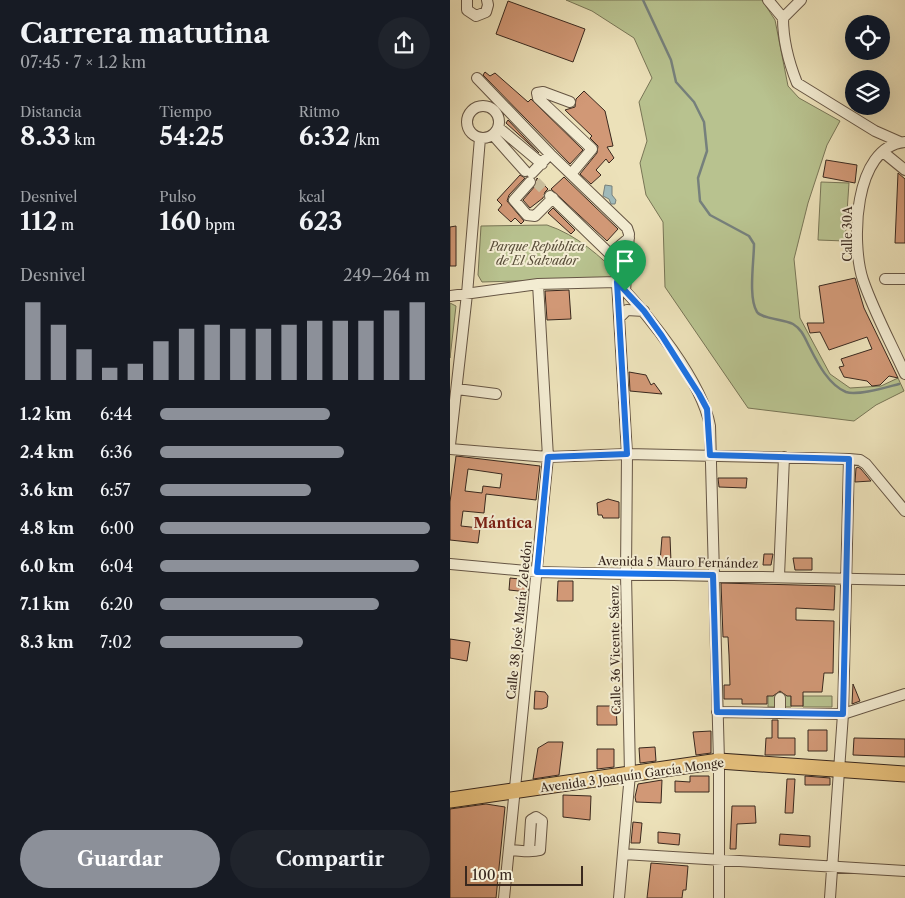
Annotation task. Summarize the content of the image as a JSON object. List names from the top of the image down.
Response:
{
  "streets": {
    "highway": ["Avenida 3 Joaquín García Monge"],
    "street": [
      "Calle 30A",
      "Avenida 5 Mauro Fernández",
      "Calle 38 José María Zeledón",
      "Calle 36 Vicente Sáenz"
    ]
  },
  "crossings": [
    ["Avenida 5 Mauro Fernández", "Calle 38 José María Zeledón"],
    ["Avenida 5 Mauro Fernández", "Calle 36 Vicente Sáenz"],
    ["Calle 38 José María Zeledón", "Avenida 3 Joaquín García Monge"],
    ["Calle 36 Vicente Sáenz", "Avenida 3 Joaquín García Monge"]
  ],
  "districts": ["Mántica"],
  "parks": ["Parque República de El Salvador"],
  "scale_bar": "100 m",
  "page": {
    "heading": ["Carrera matutina", "07:45 · 7 × 1.2 km"],
    "stats": [
      ["Distancia", "8.33 km"],
      ["Tiempo", "54:25"],
      ["Ritmo", "6:32 /km"],
      ["Desnivel", "112 m"],
      ["Pulso", "160 bpm"],
      ["kcal", "623"]
    ],
    "chart": ["Desnivel", "249–264 m"],
    "list": [
      {
        "name": "1.2 km",
        "note": "6:44"
      },
      {
        "name": "2.4 km",
        "note": "6:36"
      },
      {
        "name": "3.6 km",
        "note": "6:57"
      },
      {
        "name": "4.8 km",
        "note": "6:00"
      },
      {
        "name": "6.0 km",
        "note": "6:04"
      },
      {
        "name": "7.1 km",
        "note": "6:20"
      },
      {
        "name": "8.3 km",
        "note": "7:02"
      }
    ],
    "buttons": ["Guardar", "Compartir"],
    "scale": "100 m"
  }
}
